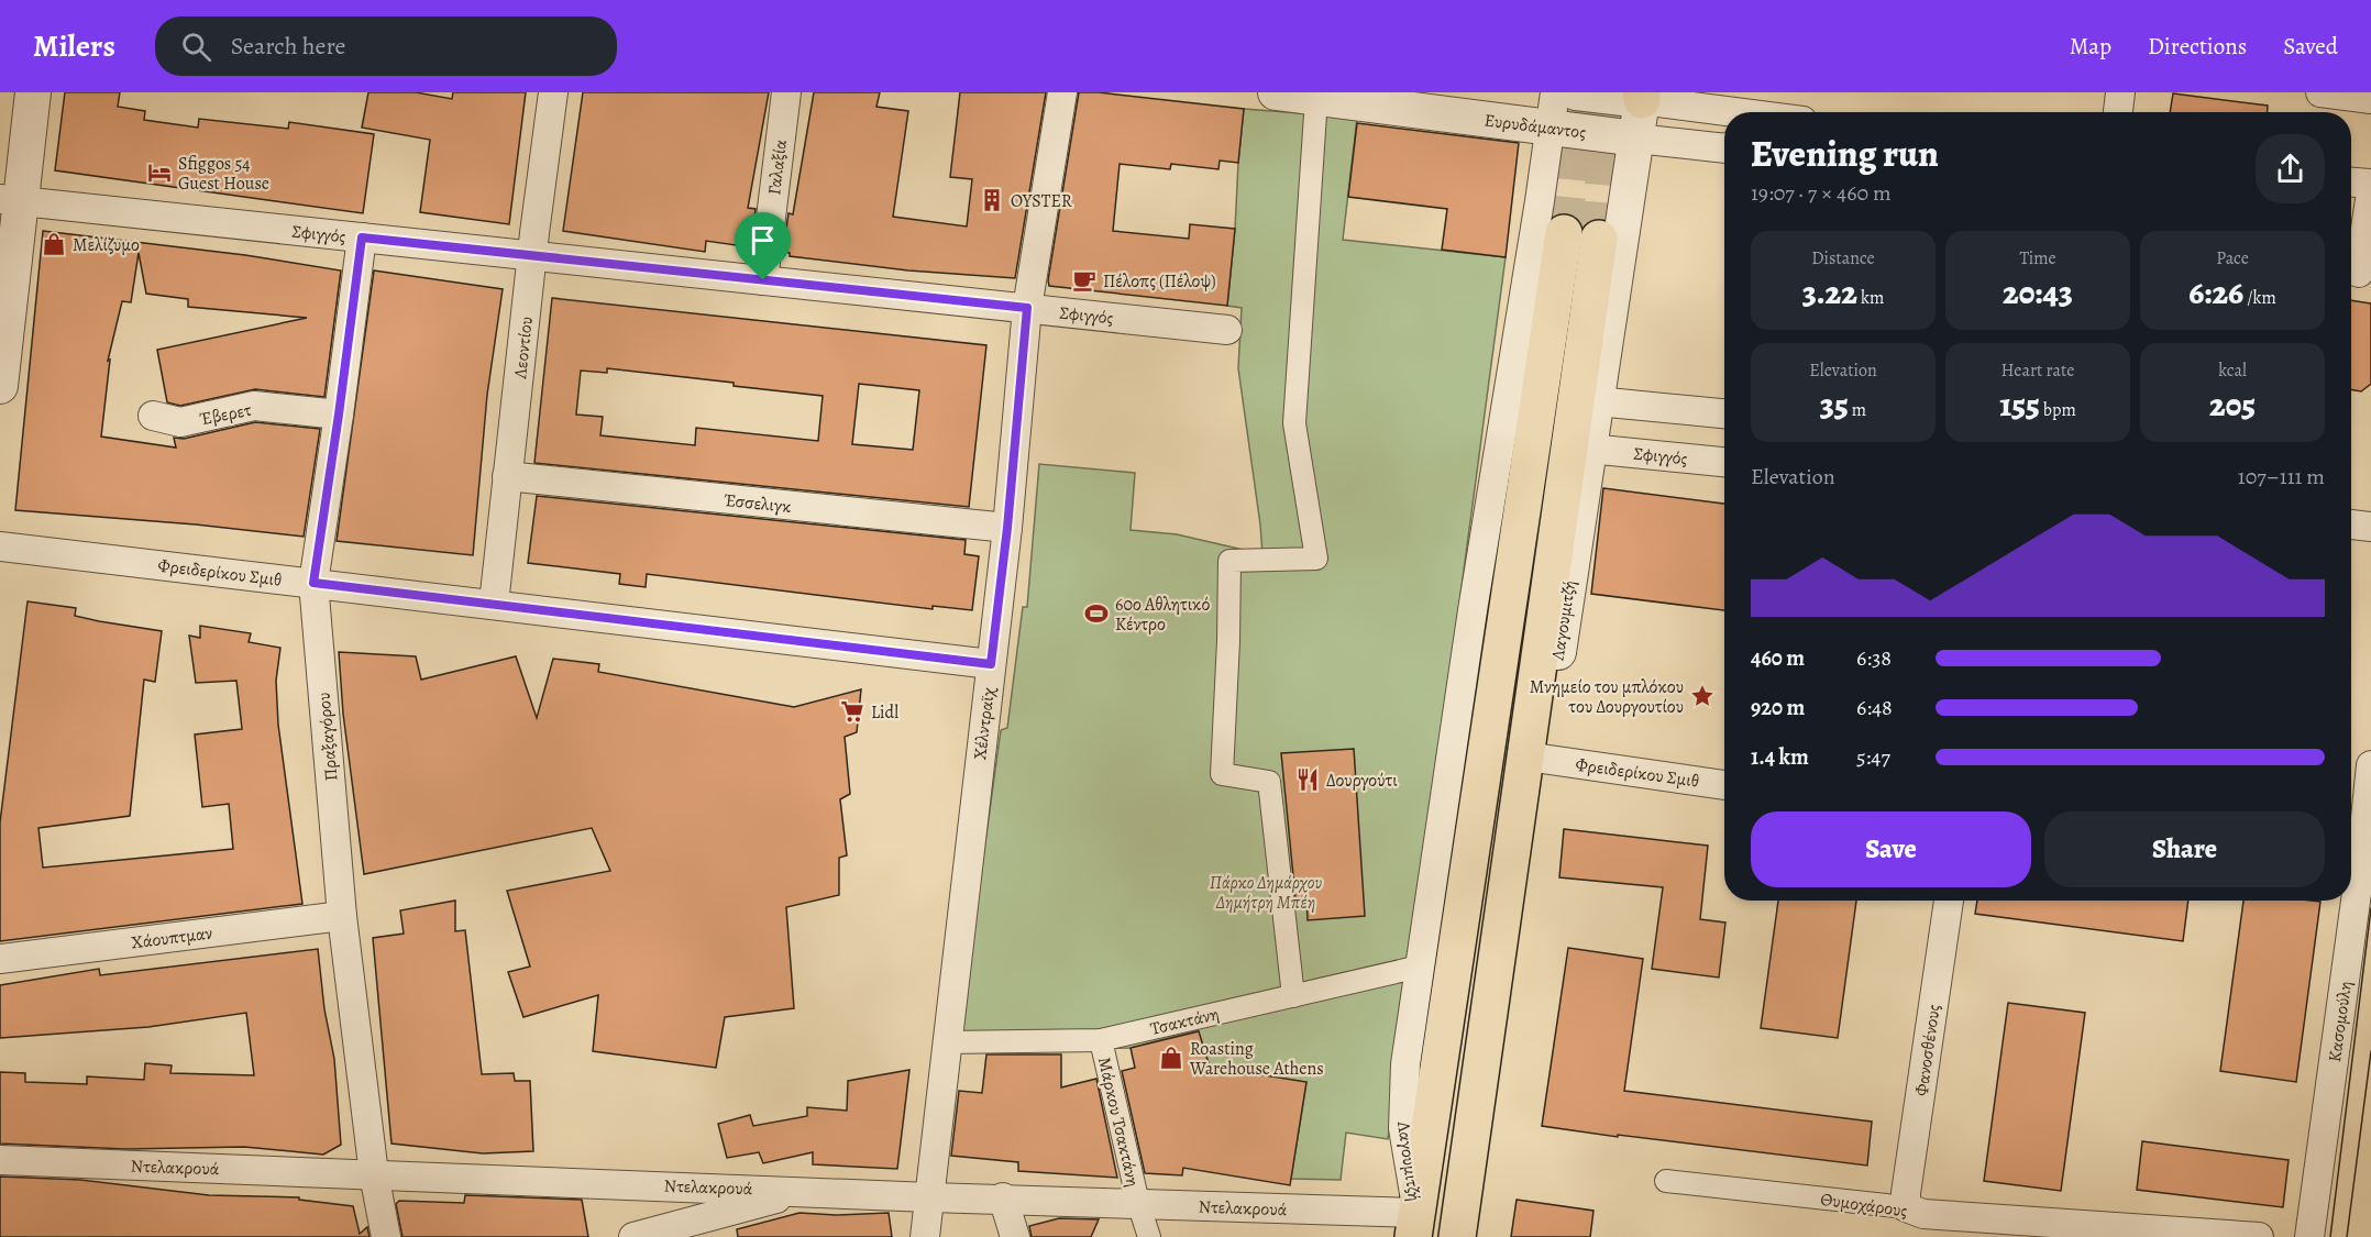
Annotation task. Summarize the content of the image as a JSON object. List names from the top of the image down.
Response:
{
  "streets": {
    "main road": ["Λαγουμιτζή"],
    "street": [
      "Ευρυδάμαντος",
      "Γαλαξία",
      "Σφιγγός",
      "Λεοντίου",
      "Έβερετ",
      "Έσσελιγκ",
      "Φρειδερίκου Σμιθ",
      "Χέλντραϊχ",
      "Πραξαγόρου",
      "Χάουπτμαν",
      "Τσακτάνη",
      "Κασομούλη",
      "Φανοσθένους",
      "Μάρκου Τσακτάνη",
      "Ντελακρουά",
      "Θυμοχάρους"
    ]
  },
  "crossings": [
    ["Ευρυδάμαντος", "Λαγουμιτζή"],
    ["Γαλαξία", "Σφιγγός"],
    ["Σφιγγός", "Λεοντίου"],
    ["Σφιγγός", "Λαγουμιτζή"],
    ["Σφιγγός", "Χέλντραϊχ"],
    ["Σφιγγός", "Πραξαγόρου"],
    ["Λεοντίου", "Έσσελιγκ"],
    ["Λεοντίου", "Φρειδερίκου Σμιθ"],
    ["Έβερετ", "Πραξαγόρου"],
    ["Έσσελιγκ", "Χέλντραϊχ"],
    ["Φρειδερίκου Σμιθ", "Λαγουμιτζή"],
    ["Φρειδερίκου Σμιθ", "Χέλντραϊχ"],
    ["Φρειδερίκου Σμιθ", "Πραξαγόρου"],
    ["Λαγουμιτζή", "Τσακτάνη"],
    ["Λαγουμιτζή", "Ντελακρουά"],
    ["Χέλντραϊχ", "Τσακτάνη"],
    ["Χέλντραϊχ", "Ντελακρουά"],
    ["Πραξαγόρου", "Χάουπτμαν"],
    ["Πραξαγόρου", "Ντελακρουά"],
    ["Τσακτάνη", "Μάρκου Τσακτάνη"],
    ["Φανοσθένους", "Θυμοχάρους"],
    ["Μάρκου Τσακτάνη", "Ντελακρουά"]
  ],
  "parks": ["Πάρκο Δημάρχου Δημήτρη Μπέη"],
  "places": {
    "hotel": ["Sfiggos 54 Guest House"],
    "building": ["OYSTER"],
    "shop": ["Μελίζυμο", "Roasting Warehouse Athens"],
    "cafe": ["Πέλοπς (Πέλοψ)"],
    "sports": ["60ο Αθλητικό Κέντρο"],
    "place": ["Μνημείο του μπλόκου του Δουργουτίου"],
    "supermarket": ["Lidl"],
    "restaurant": ["Δουργούτι"]
  },
  "page": {
    "header": "Milers",
    "search": "Search here",
    "nav": ["Map", "Directions", "Saved"],
    "heading": ["Evening run", "19:07 · 7 × 460 m"],
    "stats": [
      ["Distance", "3.22 km"],
      ["Time", "20:43"],
      ["Pace", "6:26 /km"],
      ["Elevation", "35 m"],
      ["Heart rate", "155 bpm"],
      ["kcal", "205"]
    ],
    "chart": ["Elevation", "107–111 m"],
    "list": [
      {
        "name": "460 m",
        "note": "6:38"
      },
      {
        "name": "920 m",
        "note": "6:48"
      },
      {
        "name": "1.4 km",
        "note": "5:47"
      }
    ],
    "buttons": ["Save", "Share"]
  }
}
